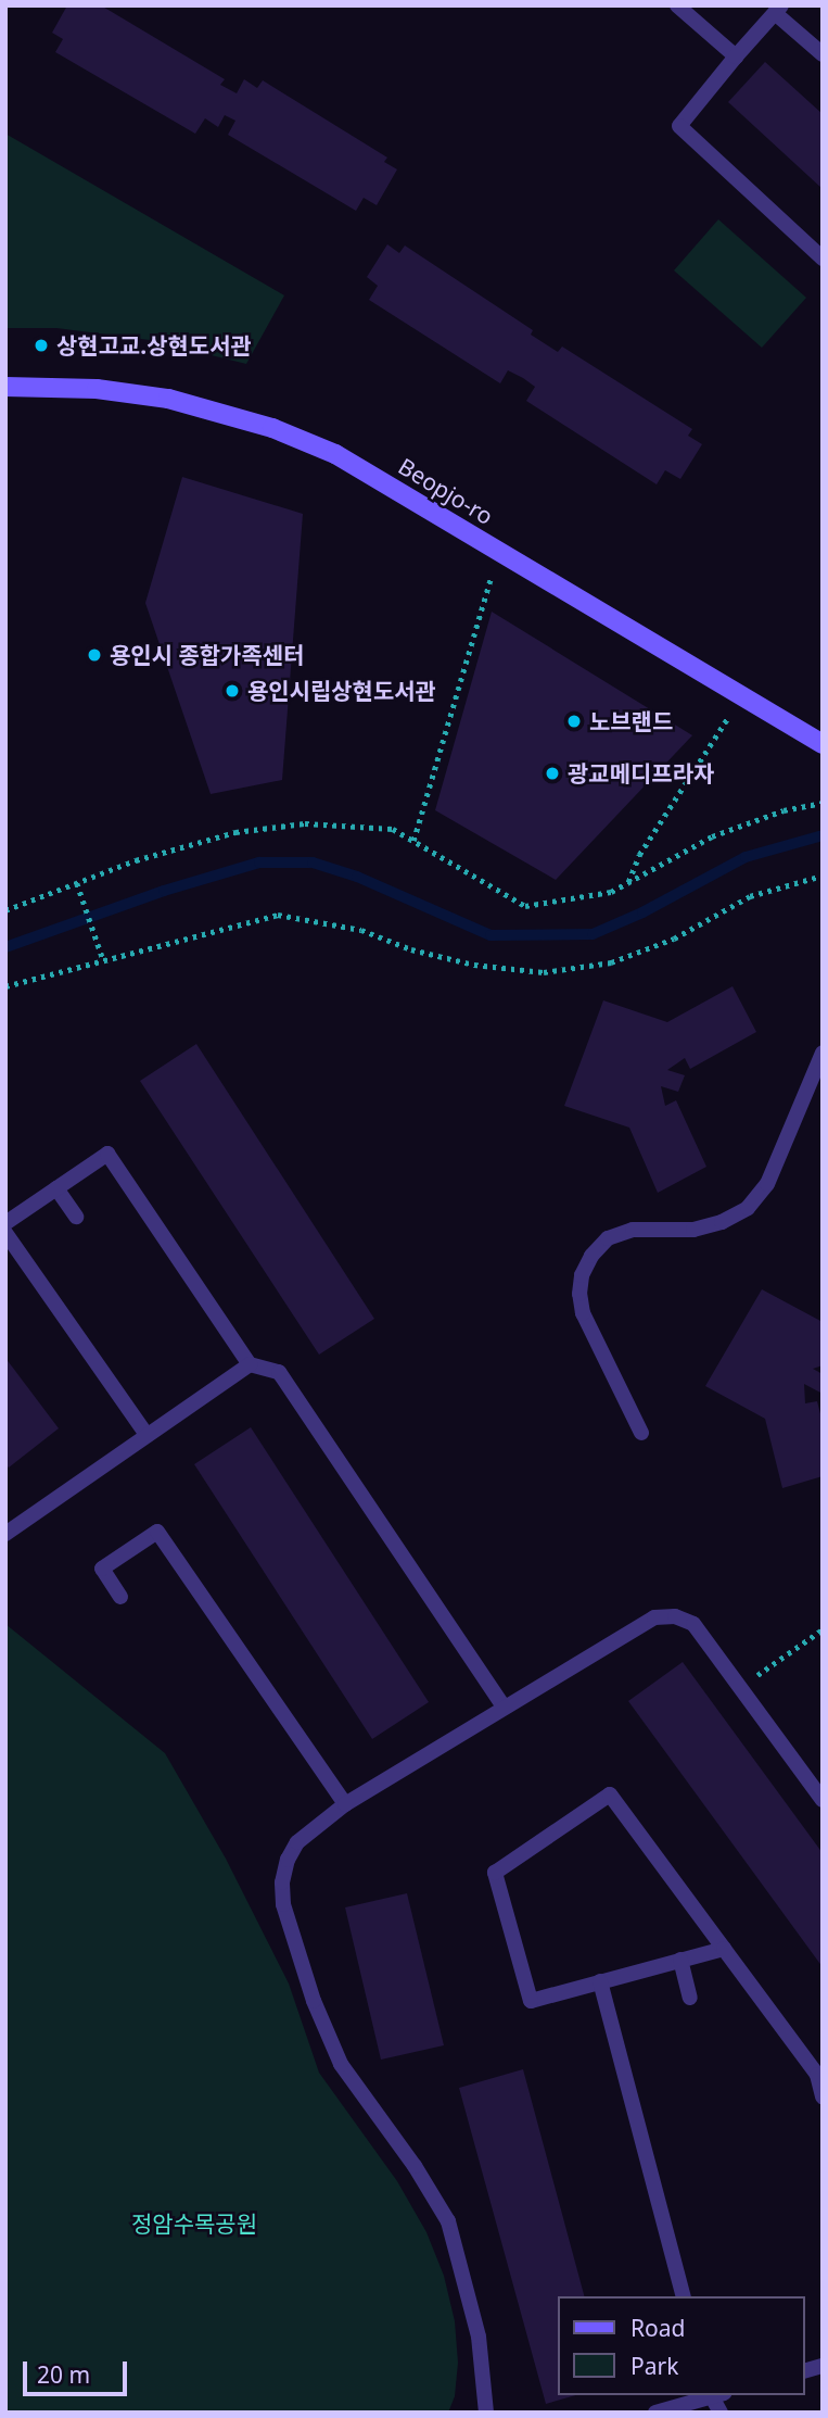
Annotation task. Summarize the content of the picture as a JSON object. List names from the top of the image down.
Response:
{
  "streets": {
    "street": ["Beopjo-ro"]
  },
  "parks": ["정암수목공원"],
  "places": [
    "상현고교.상현도서관",
    "용인시 종합가족센터",
    "용인시립상현도서관",
    "노브랜드",
    "광교메디프라자"
  ],
  "legend": ["Road", "Park"],
  "scale_bar": "20 m"
}
